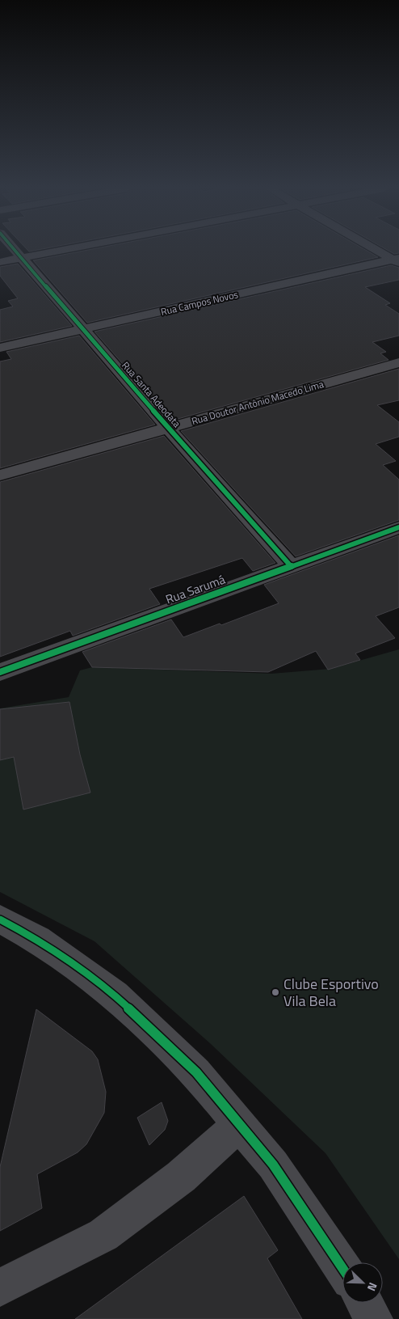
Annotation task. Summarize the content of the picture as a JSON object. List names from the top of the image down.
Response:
{
  "streets": {
    "street": [
      "Rua Campos Novos",
      "Rua Santa Adeodata",
      "Rua Doutor Antônio Macedo Lima",
      "Rua Sarumá"
    ]
  },
  "crossings": [
    ["Rua Campos Novos", "Rua Santa Adeodata"],
    ["Rua Santa Adeodata", "Rua Doutor Antônio Macedo Lima"],
    ["Rua Santa Adeodata", "Rua Sarumá"]
  ],
  "places": ["Clube Esportivo Vila Bela"],
  "north": "bottom right"
}
